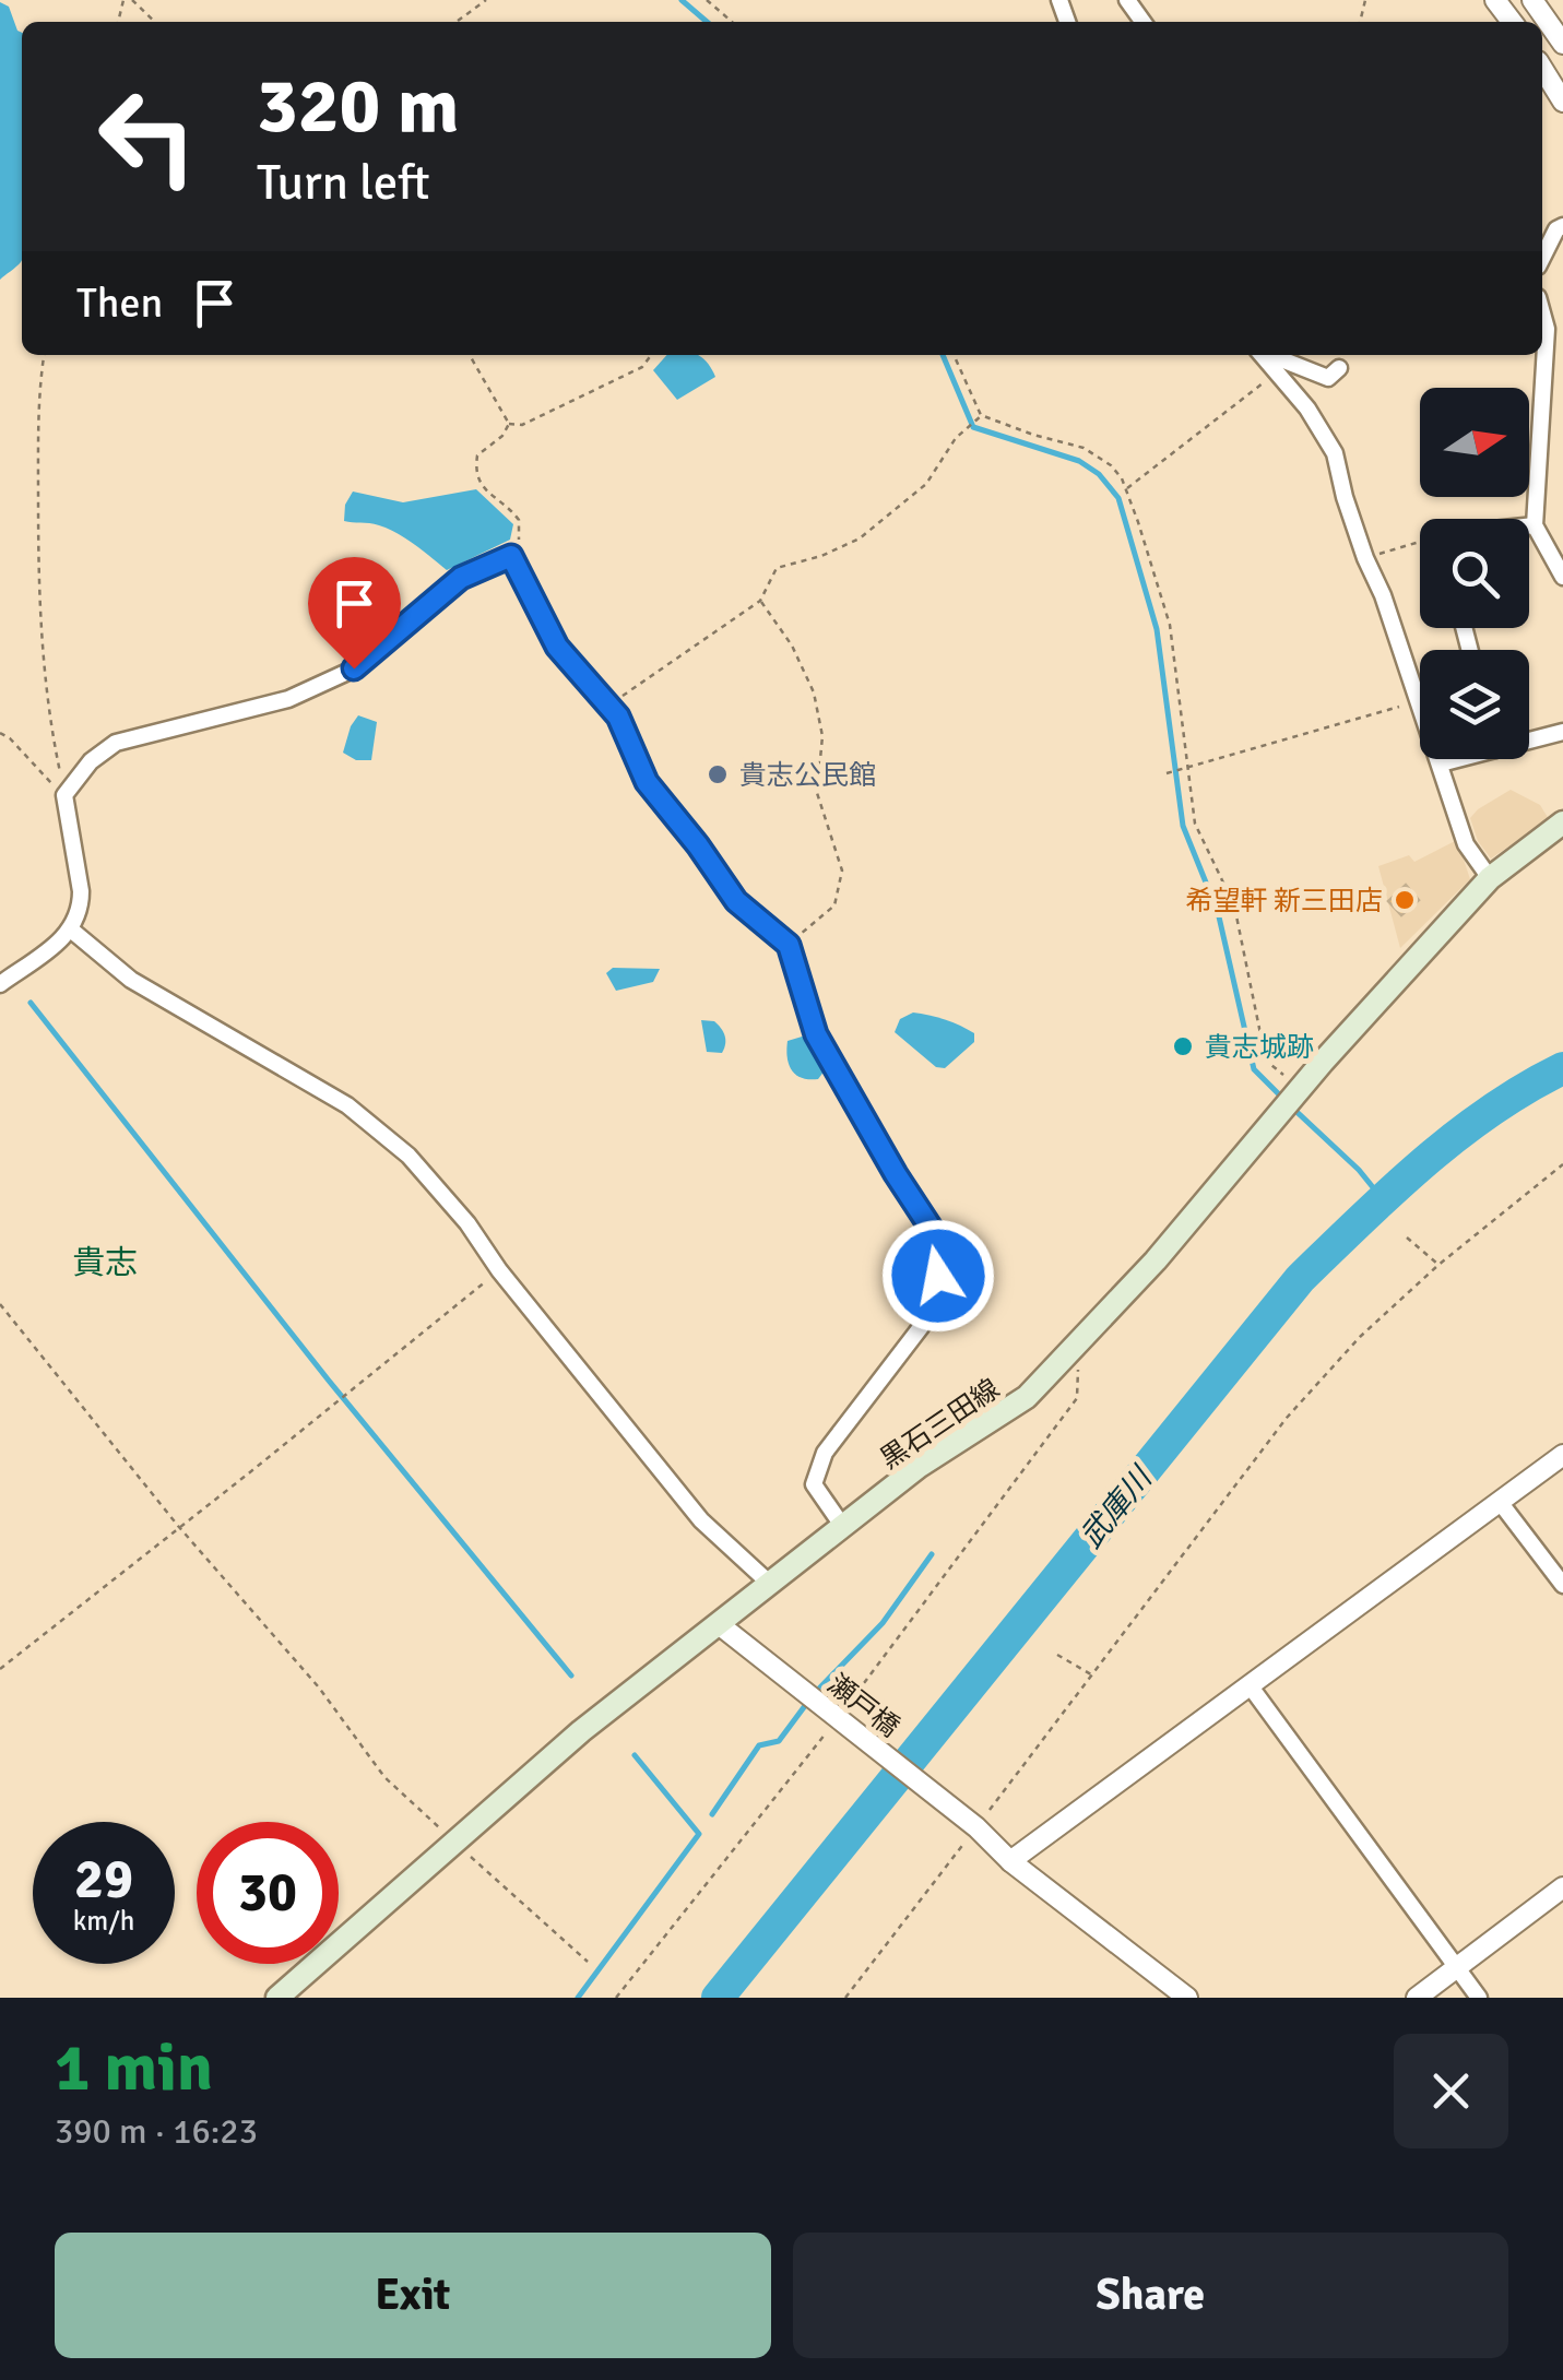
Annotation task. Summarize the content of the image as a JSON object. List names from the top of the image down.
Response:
{
  "streets": {
    "main road": ["黒石三田線"],
    "street": ["瀬戸橋"]
  },
  "crossings": [
    ["黒石三田線", "瀬戸橋"]
  ],
  "districts": ["貴志"],
  "water": ["武庫川"],
  "places": ["貴志公民館", "希望軒 新三田店", "貴志城跡"],
  "north": "right",
  "page": {
    "turn": ["320 m", "Turn left"],
    "then": "Then",
    "speed": "29 km/h",
    "limit": "30",
    "heading": ["1 min", "390 m · 16:23"],
    "buttons": ["Exit", "Share"]
  }
}
